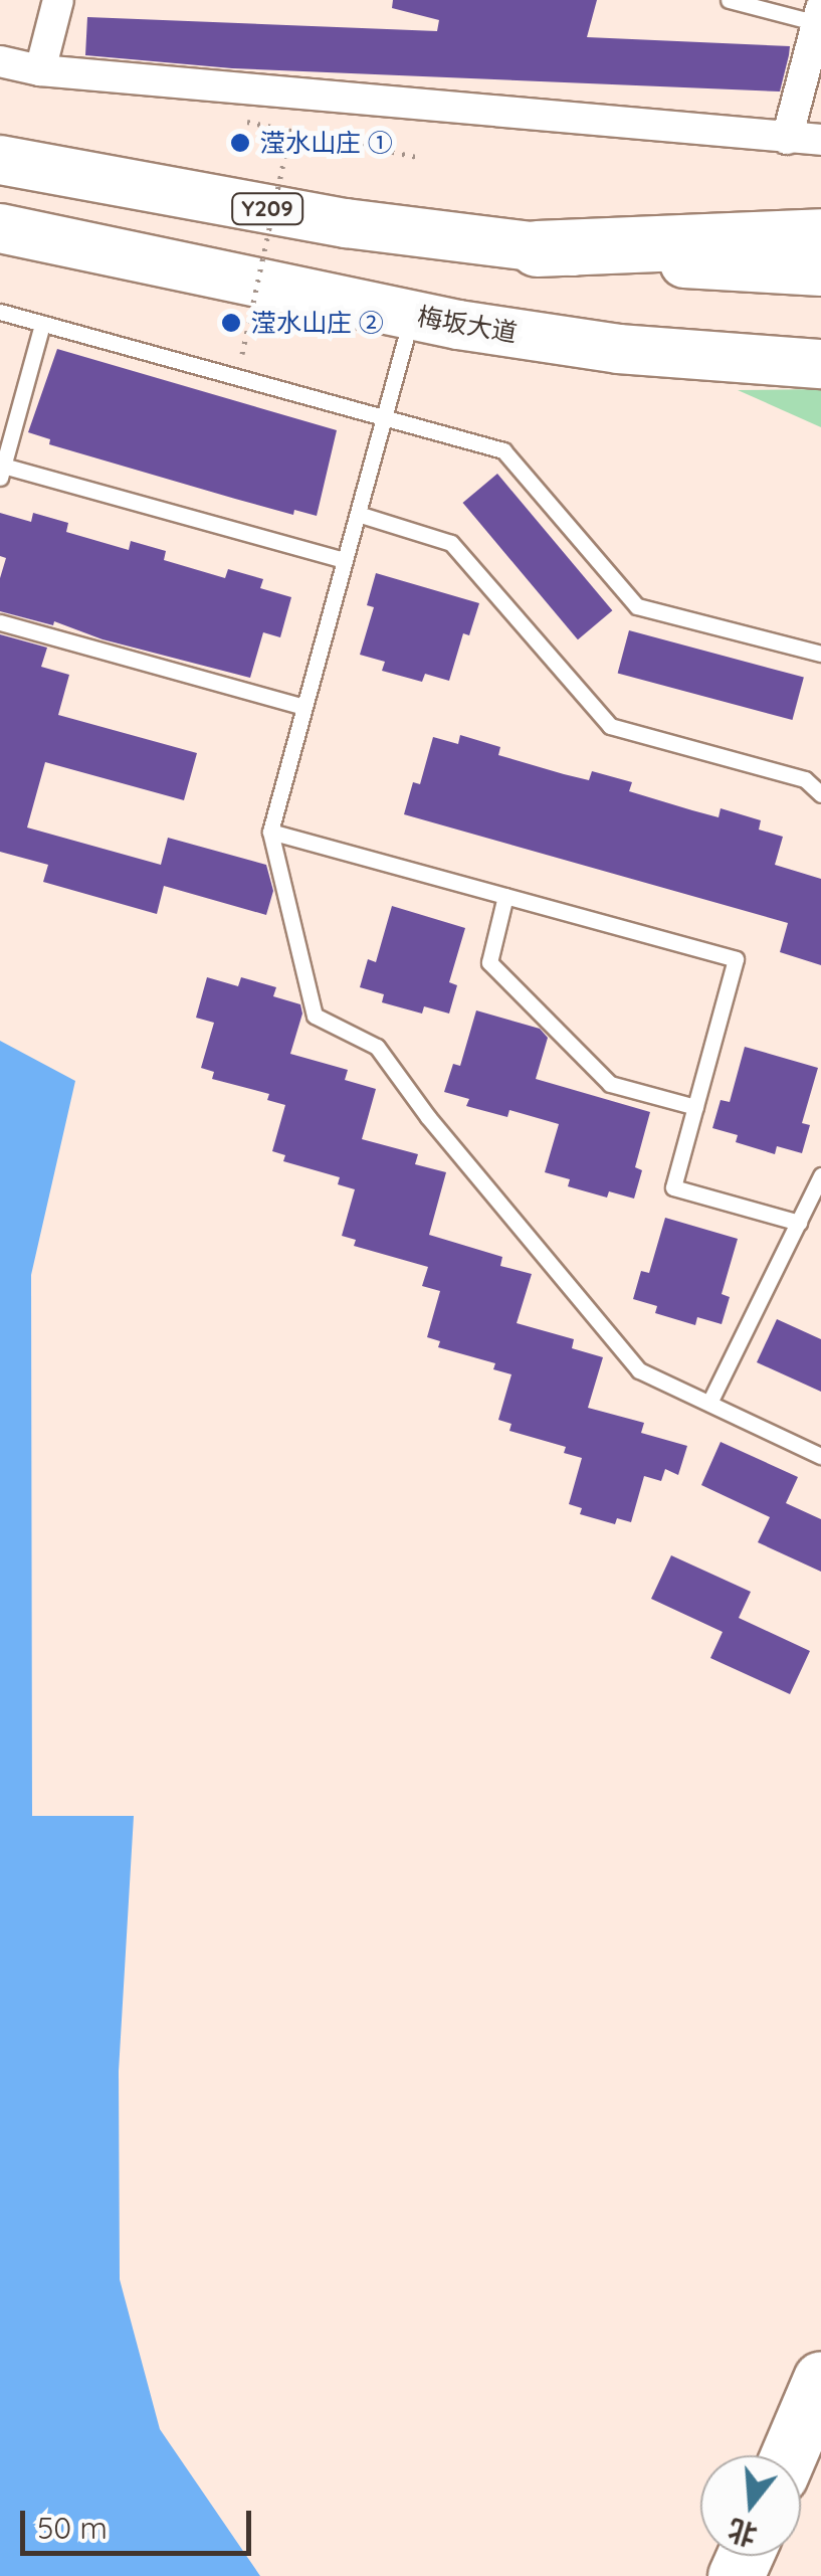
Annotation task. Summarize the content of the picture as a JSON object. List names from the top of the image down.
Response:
{
  "streets": {
    "main road": ["Y209", "梅坂大道"]
  },
  "places": ["滢水山庄 ①", "滢水山庄 ②"],
  "scale_bar": "50 m",
  "north": "bottom"
}
